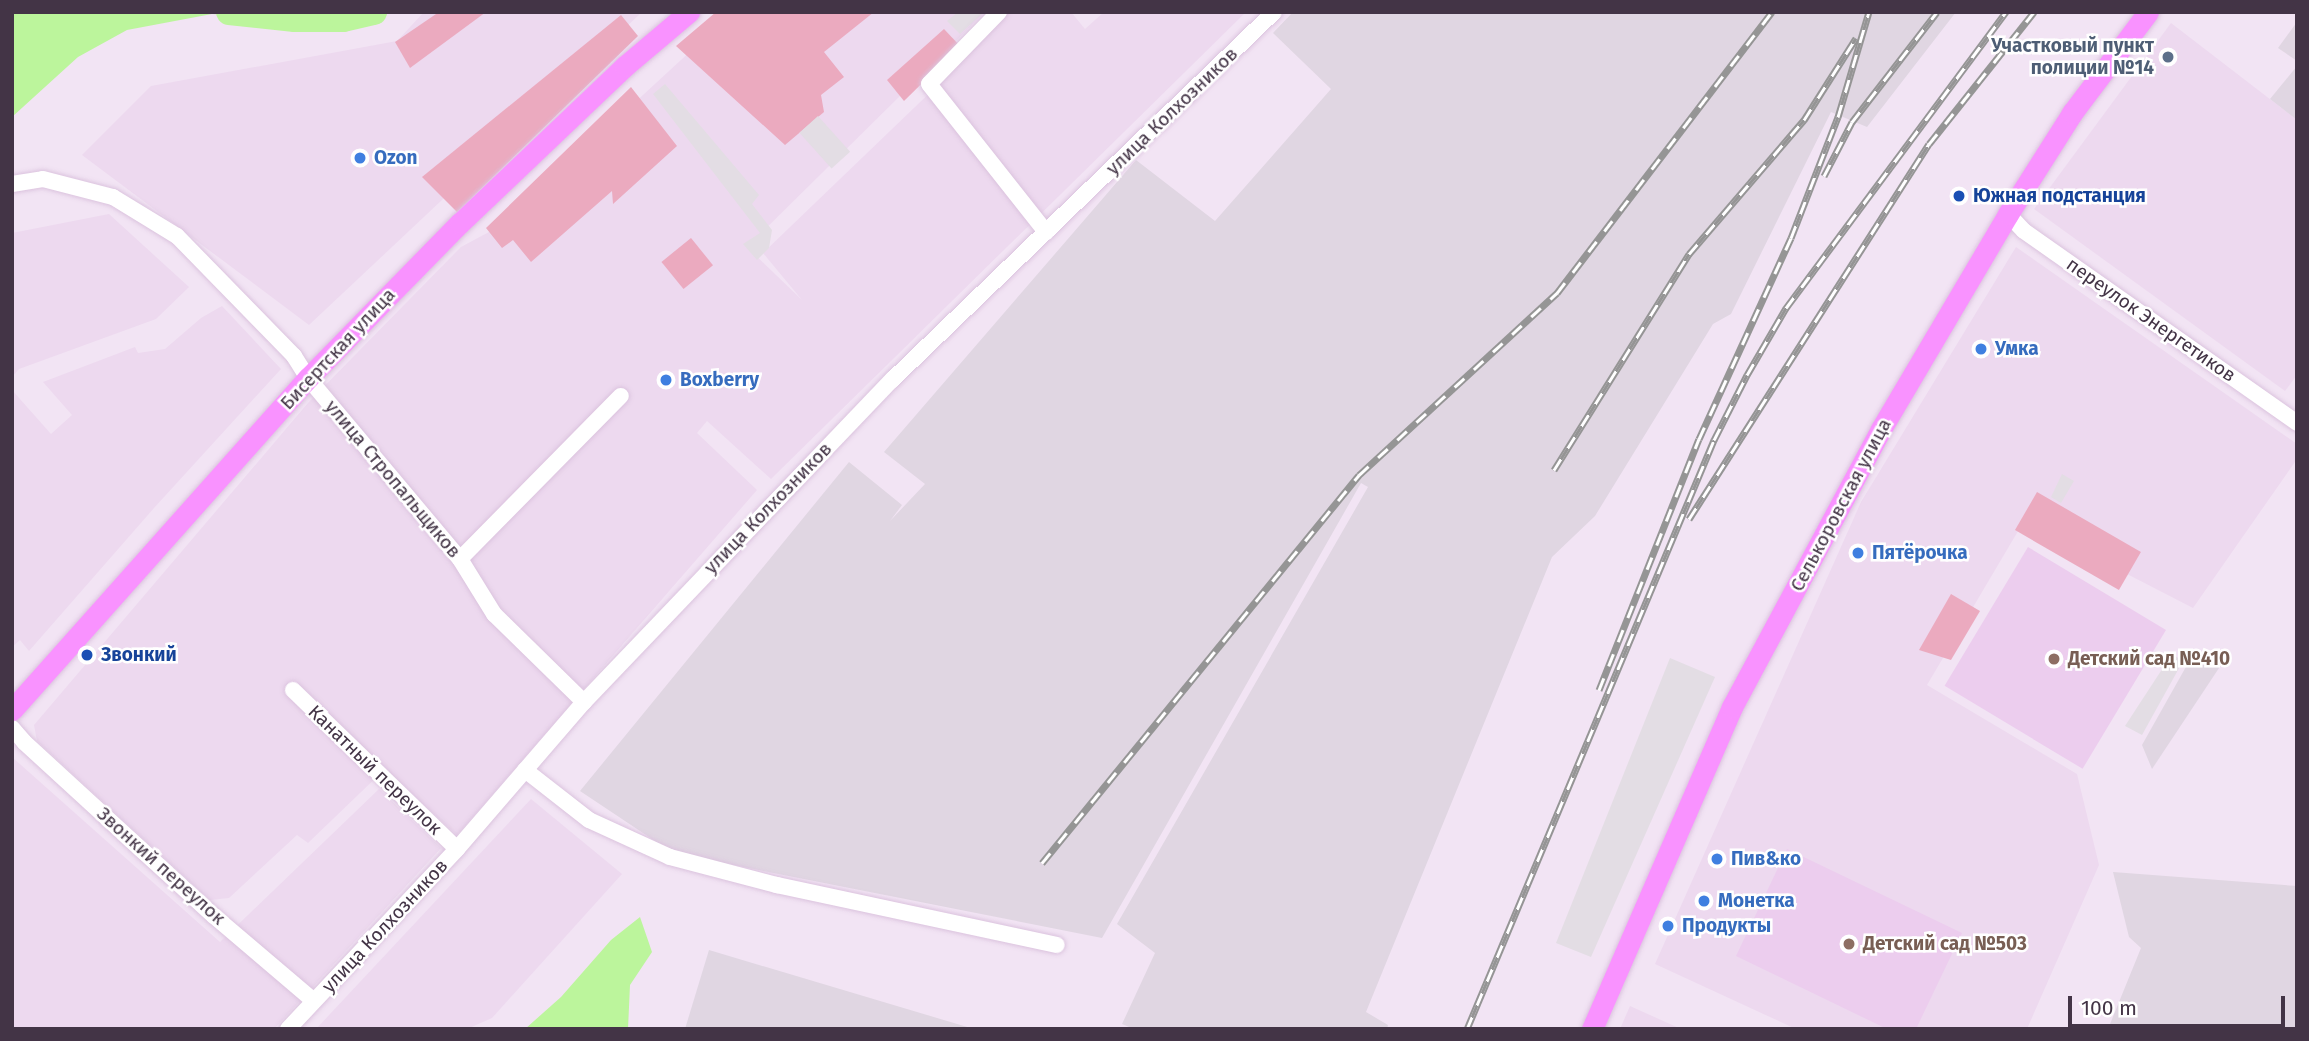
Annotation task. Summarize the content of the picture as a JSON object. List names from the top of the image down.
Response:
{
  "streets": {
    "main road": ["Бисертская улица", "Селькоровская улица"],
    "street": [
      "улица Колхозников",
      "переулок Энергетиков",
      "улица Стропальщиков",
      "Канатный переулок",
      "Звонкий переулок"
    ]
  },
  "crossings": [
    ["улица Колхозников", "улица Стропальщиков"],
    ["улица Колхозников", "Канатный переулок"],
    ["улица Колхозников", "Звонкий переулок"],
    ["переулок Энергетиков", "Селькоровская улица"],
    ["Бисертская улица", "улица Стропальщиков"]
  ],
  "places": [
    "Участковый пункт полиции №14",
    "Ozon",
    "Южная подстанция",
    "Умка",
    "Boxberry",
    "Пятёрочка",
    "Звонкий",
    "Детский сад №410",
    "Пив&ко",
    "Монетка",
    "Продукты",
    "Детский сад №503"
  ],
  "scale_bar": "100 m"
}
